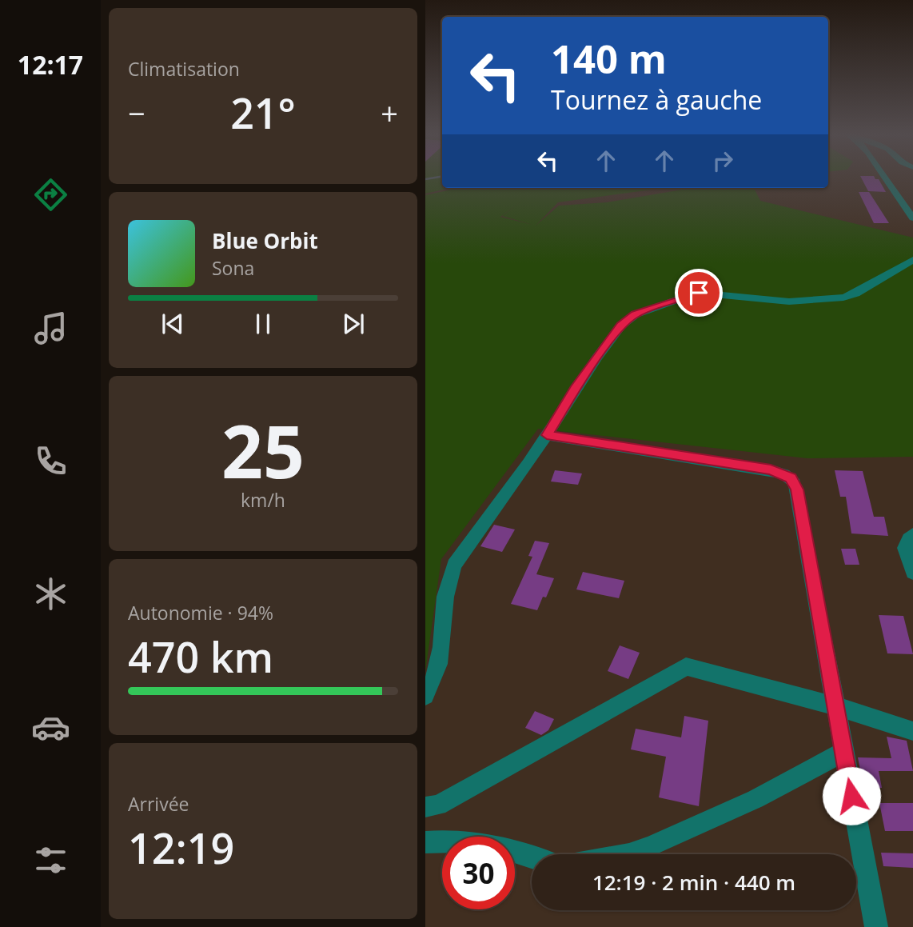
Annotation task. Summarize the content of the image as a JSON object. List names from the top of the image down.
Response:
{
  "page": {
    "tabs": "12:17",
    "tile": [
      "Climatisation",
      ["25", "km/h"],
      ["Autonomie · 94%", "470 km"],
      ["Arrivée", "12:19"]
    ],
    "turn": ["140 m", "Tournez à gauche"],
    "heat": ["−", "21°", "+"],
    "song": ["Blue Orbit", "Sona"],
    "limit": "30",
    "trip": "12:19 · 2 min · 440 m"
  }
}
